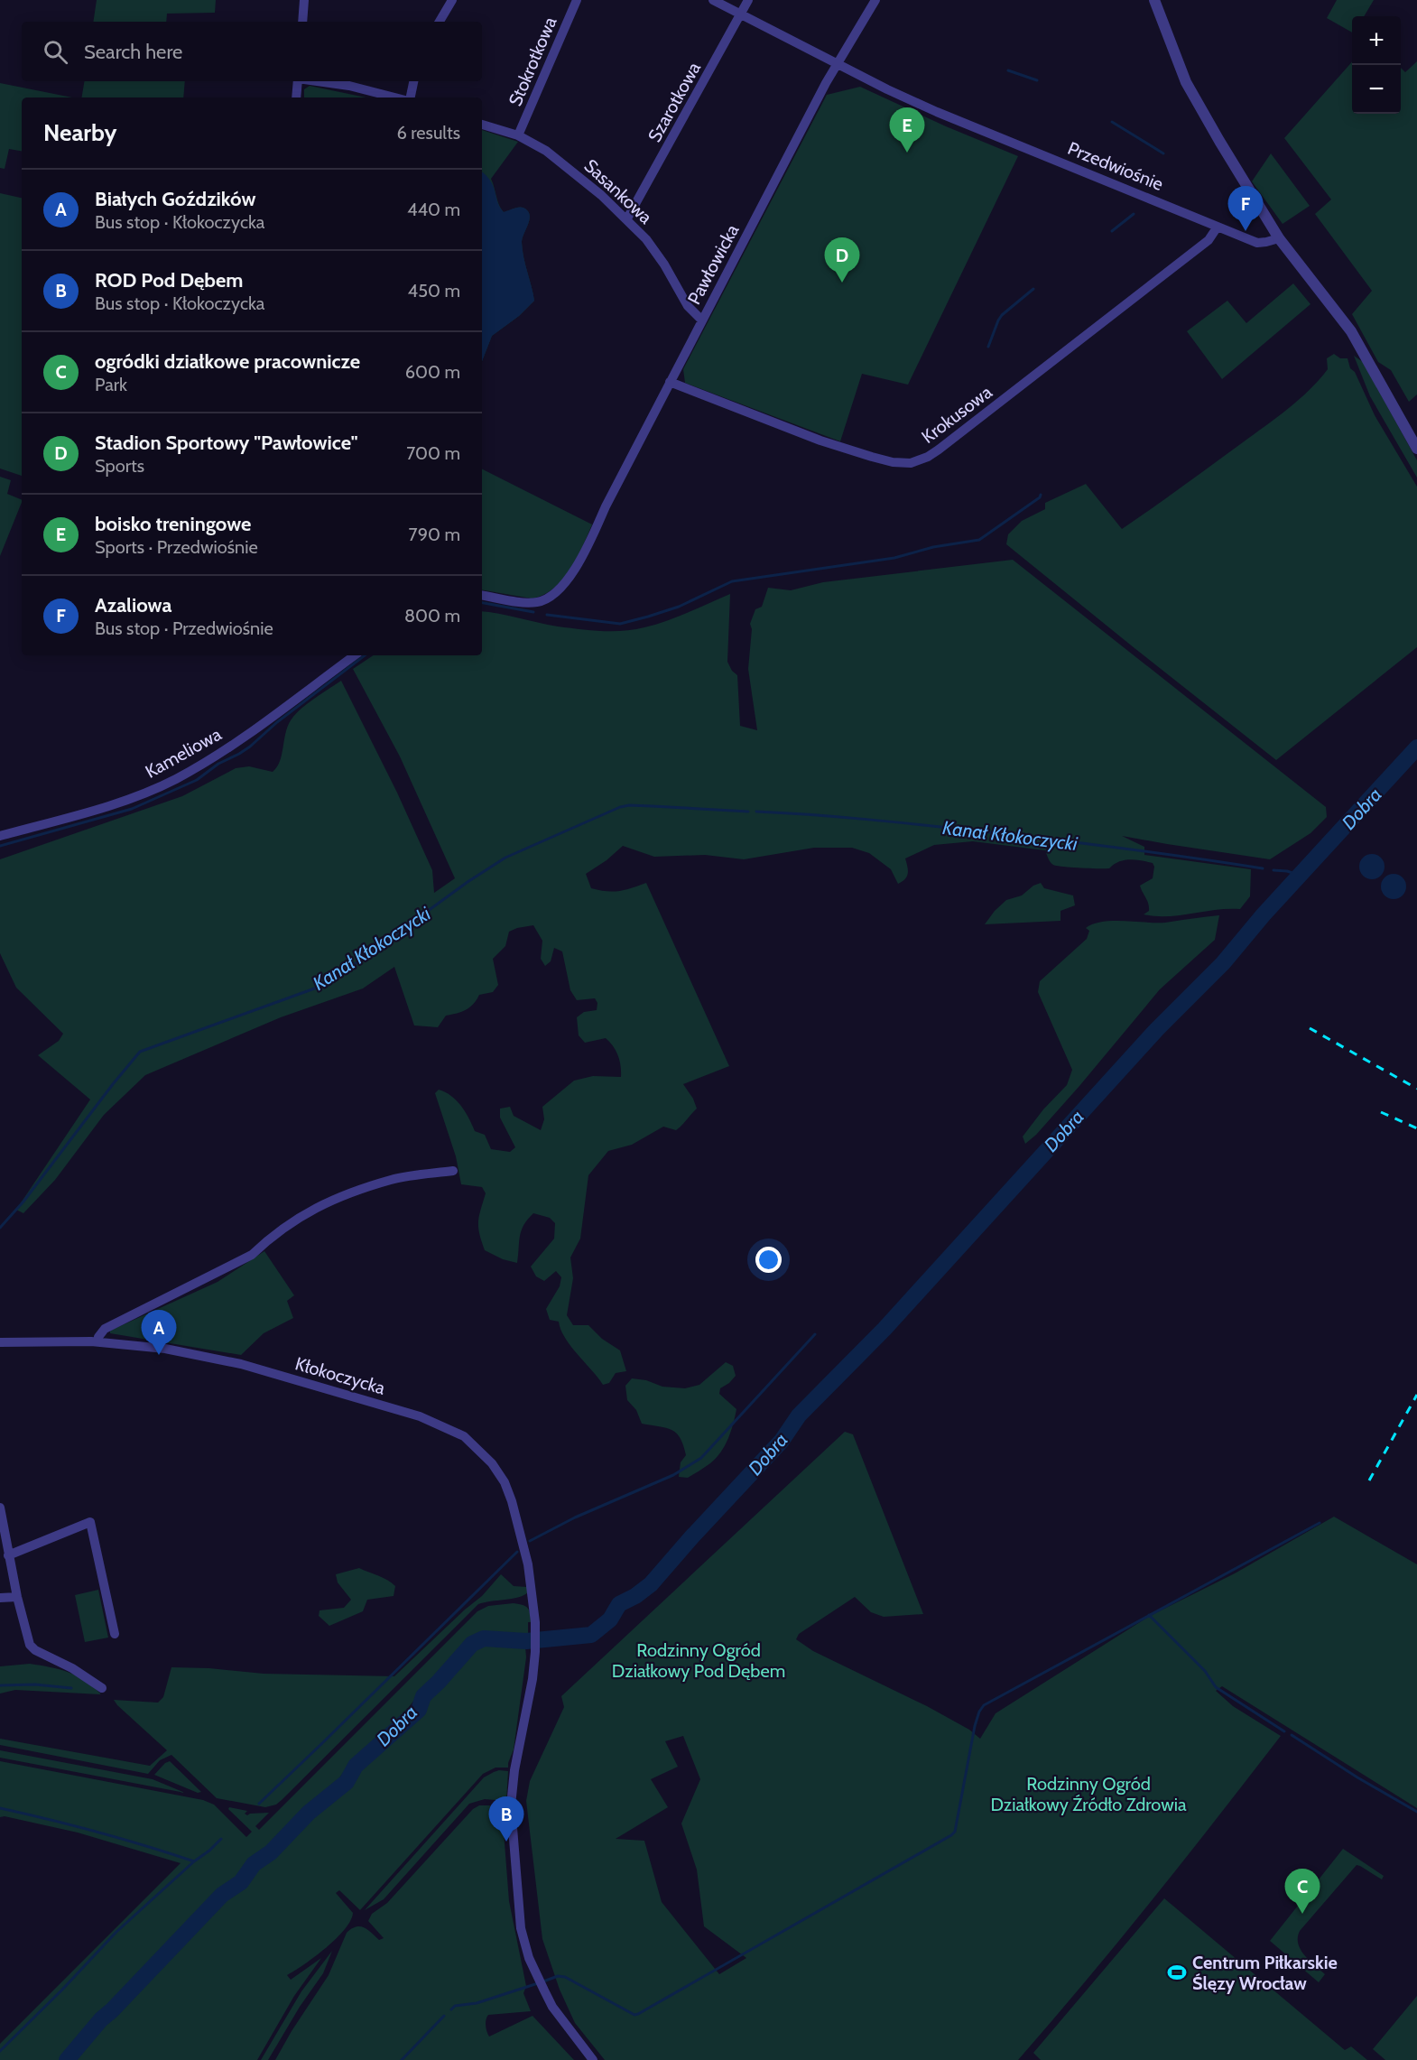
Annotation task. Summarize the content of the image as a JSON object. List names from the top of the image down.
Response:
{
  "streets": {
    "street": [
      "Stokrotkowa",
      "Szarotkowa",
      "Przedwiośnie",
      "Sasankowa",
      "Pawłowicka",
      "Krokusowa",
      "Kameliowa",
      "Kłokoczycka"
    ]
  },
  "crossings": [
    ["Stokrotkowa", "Sasankowa"],
    ["Szarotkowa", "Przedwiośnie"],
    ["Szarotkowa", "Sasankowa"],
    ["Przedwiośnie", "Pawłowicka"],
    ["Przedwiośnie", "Krokusowa"],
    ["Sasankowa", "Pawłowicka"],
    ["Pawłowicka", "Krokusowa"]
  ],
  "water": ["Dobra", "Kanał Kłokoczycki"],
  "parks": ["Rodzinny Ogród Działkowy Pod Dębem", "Rodzinny Ogród Działkowy Źródło Zdrowia"],
  "places": {
    "sports": ["Centrum Piłkarskie Ślęzy Wrocław"]
  },
  "page": {
    "map_buttons": ["+", "−"],
    "search": "Search here",
    "heading": ["Nearby", "6 results"],
    "pins": [
      "E",
      "F",
      "D",
      "A",
      "B",
      "C"
    ],
    "list": [
      {
        "mark": "A",
        "name": "Białych Goździków",
        "note": "Bus stop · Kłokoczycka",
        "value": "440 m"
      },
      {
        "mark": "B",
        "name": "ROD Pod Dębem",
        "note": "Bus stop · Kłokoczycka",
        "value": "450 m"
      },
      {
        "mark": "C",
        "name": "ogródki działkowe pracownicze",
        "note": "Park",
        "value": "600 m"
      },
      {
        "mark": "D",
        "name": "Stadion Sportowy \"Pawłowice\"",
        "note": "Sports",
        "value": "700 m"
      },
      {
        "mark": "E",
        "name": "boisko treningowe",
        "note": "Sports · Przedwiośnie",
        "value": "790 m"
      },
      {
        "mark": "F",
        "name": "Azaliowa",
        "note": "Bus stop · Przedwiośnie",
        "value": "800 m"
      }
    ]
  }
}
